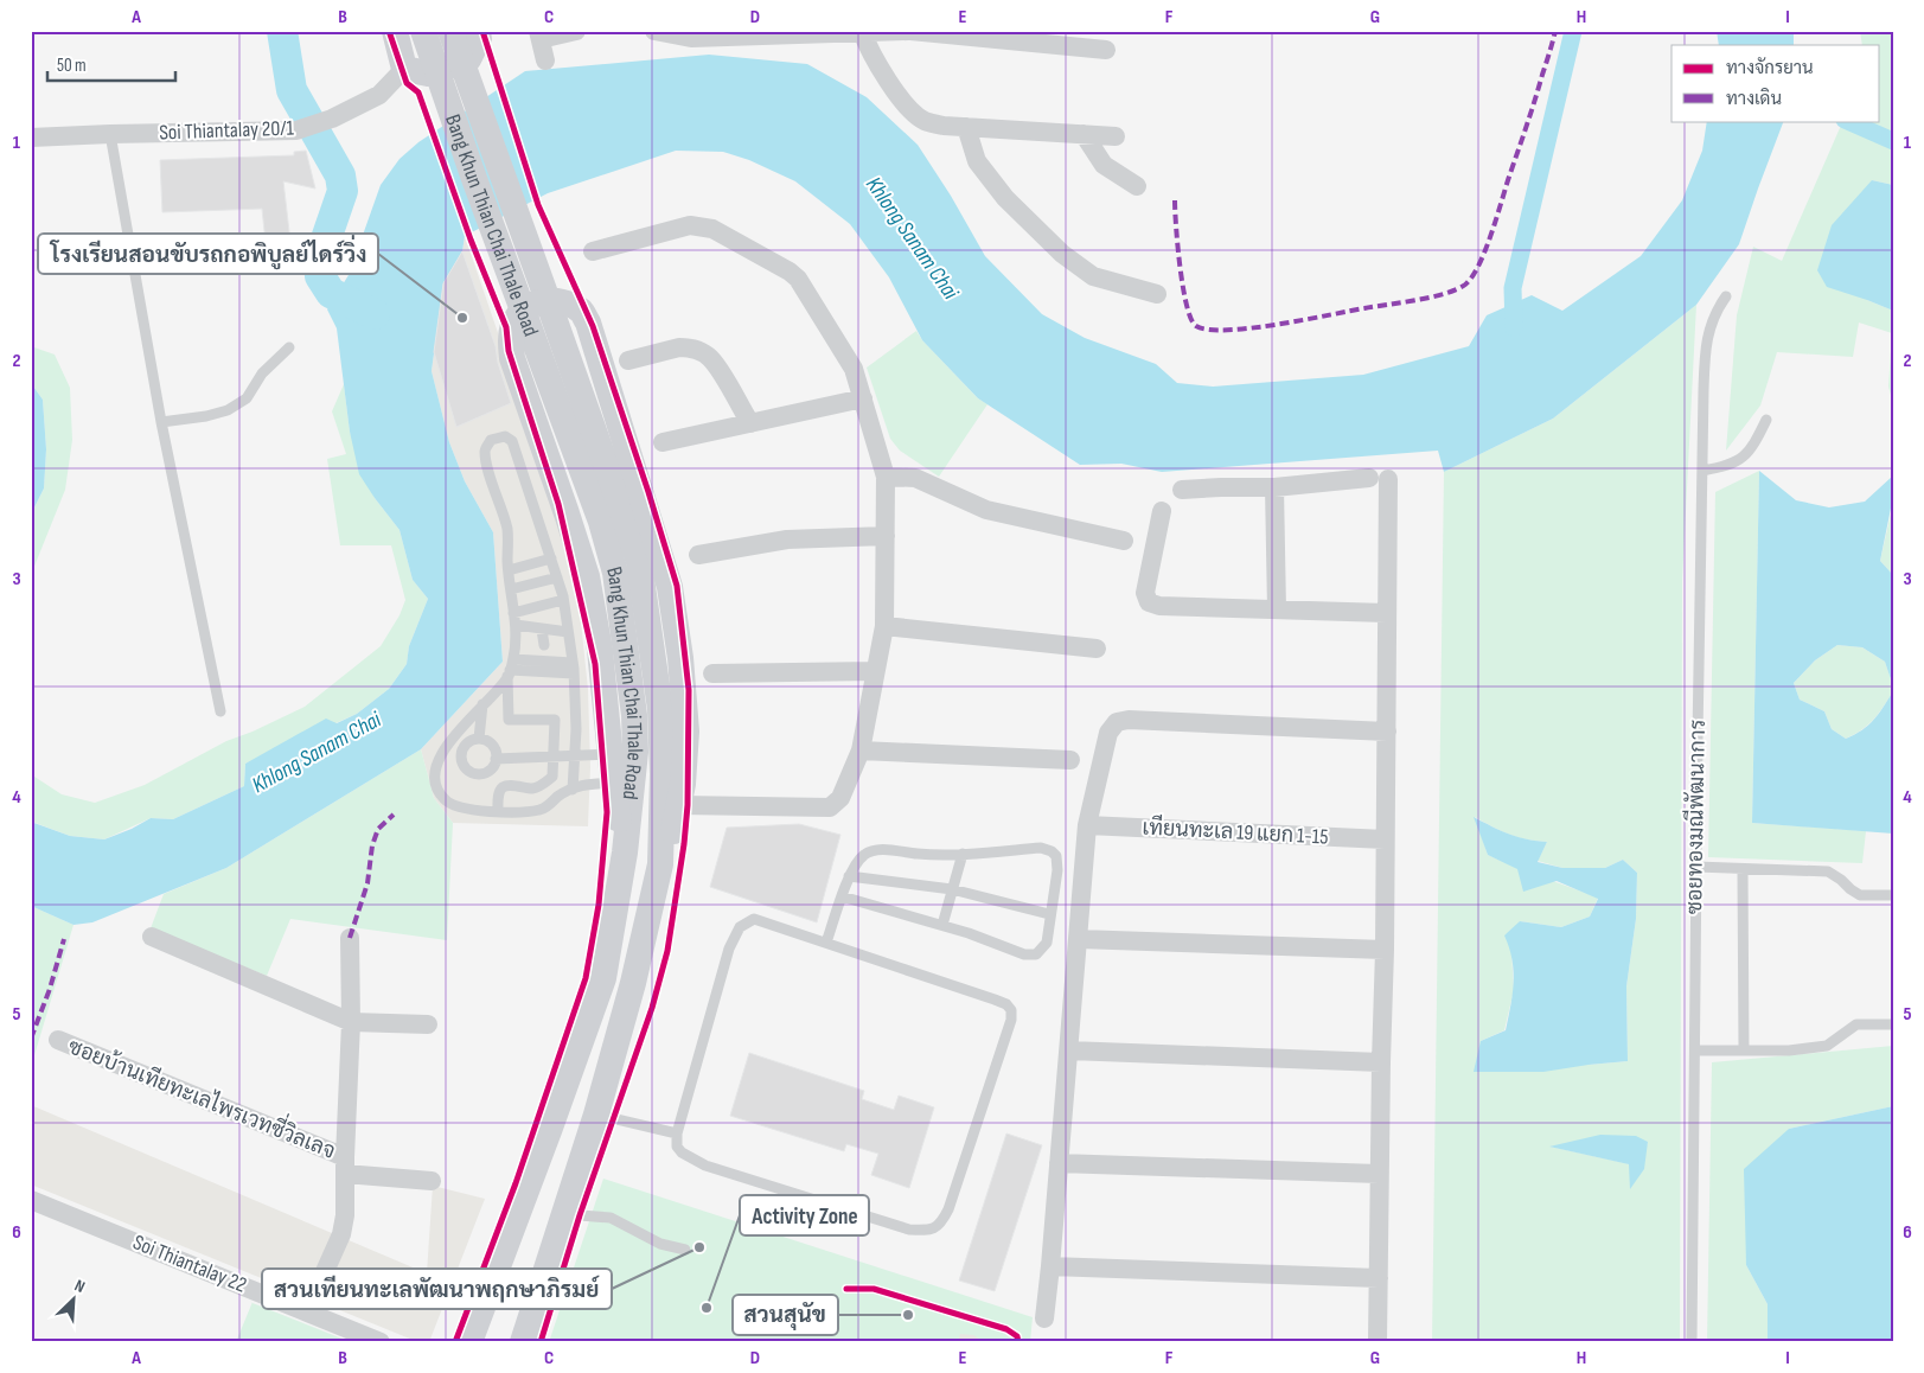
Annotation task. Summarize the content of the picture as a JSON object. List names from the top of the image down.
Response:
{
  "streets": {
    "main road": ["Bang Khun Thian Chai Thale Road"],
    "street": [
      "Soi Thiantalay 20/1",
      "เทียนทะเล 19 แยก 1-15",
      "ซอยบ้านเทียทะเลไพรเวทซี่วิลเลจ",
      "Soi Thiantalay 22"
    ],
    "lane": ["ซอยทองมณีพัฒนาการ"]
  },
  "crossings": [
    ["ซอยบ้านเทียทะเลไพรเวทซี่วิลเลจ", "Soi Thiantalay 22"]
  ],
  "water": ["Khlong Sanam Chai"],
  "places": [
    "โรงเรียนสอนขับรถกอพิบูลย์ไดร์วิ่ง",
    "สวนเทียนทะเลพัฒนาพฤกษาภิรมย์",
    "Activity Zone",
    "สวนสุนัข"
  ],
  "legend": ["ทางจักรยาน", "ทางเดิน"],
  "scale_bar": "50 m",
  "north": "top right",
  "grid": {
    "columns": [
      "A",
      "B",
      "C",
      "D",
      "E",
      "F",
      "G",
      "H",
      "I"
    ],
    "rows": [
      "1",
      "2",
      "3",
      "4",
      "5",
      "6"
    ]
  }
}
